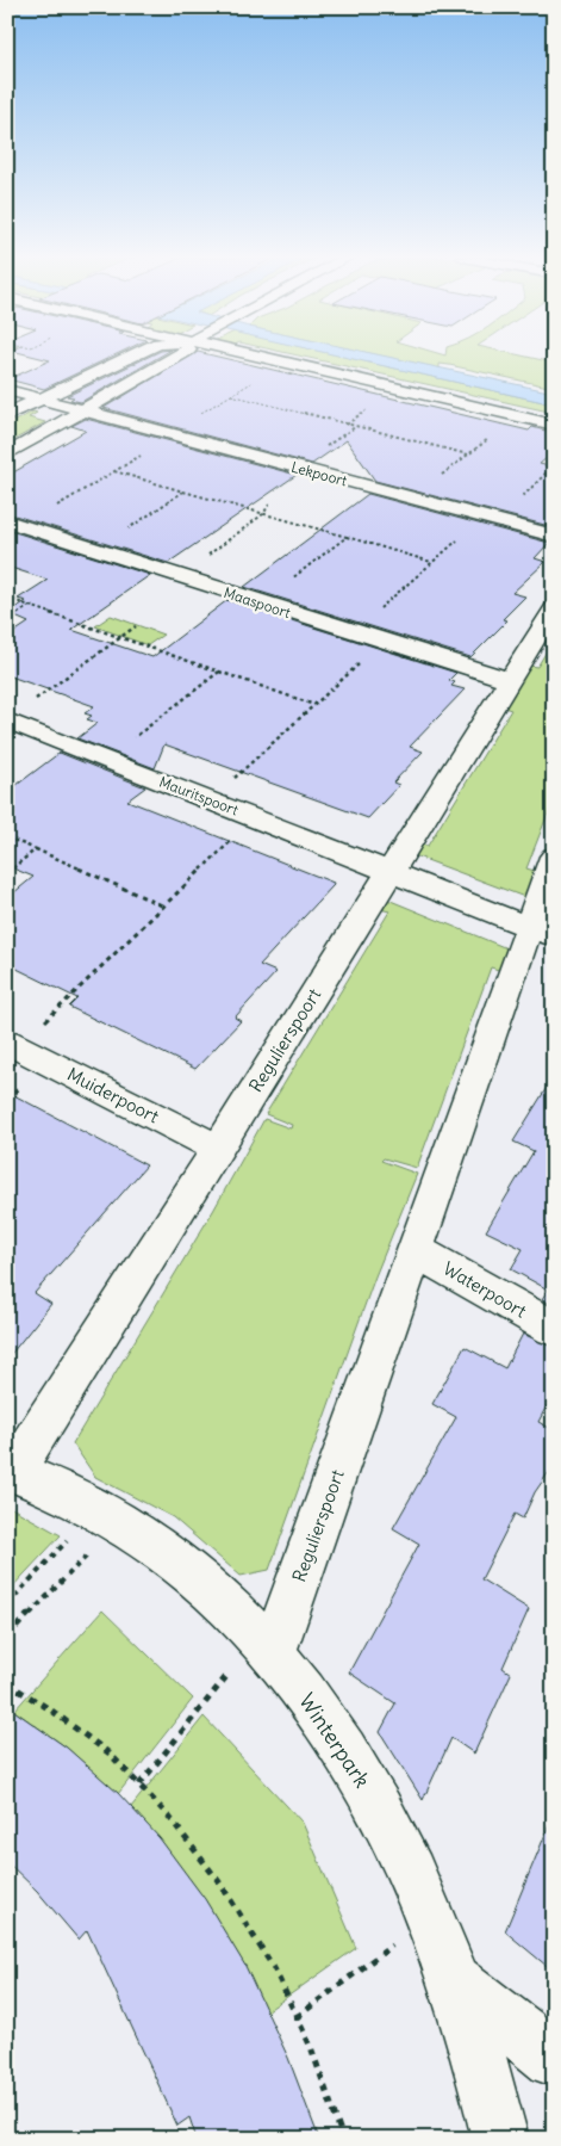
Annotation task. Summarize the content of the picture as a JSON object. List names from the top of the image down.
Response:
{
  "streets": {
    "street": [
      "Lekpoort",
      "Maaspoort",
      "Mauritspoort",
      "Regulierspoort",
      "Muiderpoort",
      "Waterpoort",
      "Winterpark"
    ]
  },
  "crossings": [
    ["Maaspoort", "Regulierspoort"],
    ["Mauritspoort", "Regulierspoort"],
    ["Regulierspoort", "Muiderpoort"],
    ["Regulierspoort", "Waterpoort"],
    ["Regulierspoort", "Winterpark"]
  ]
}
